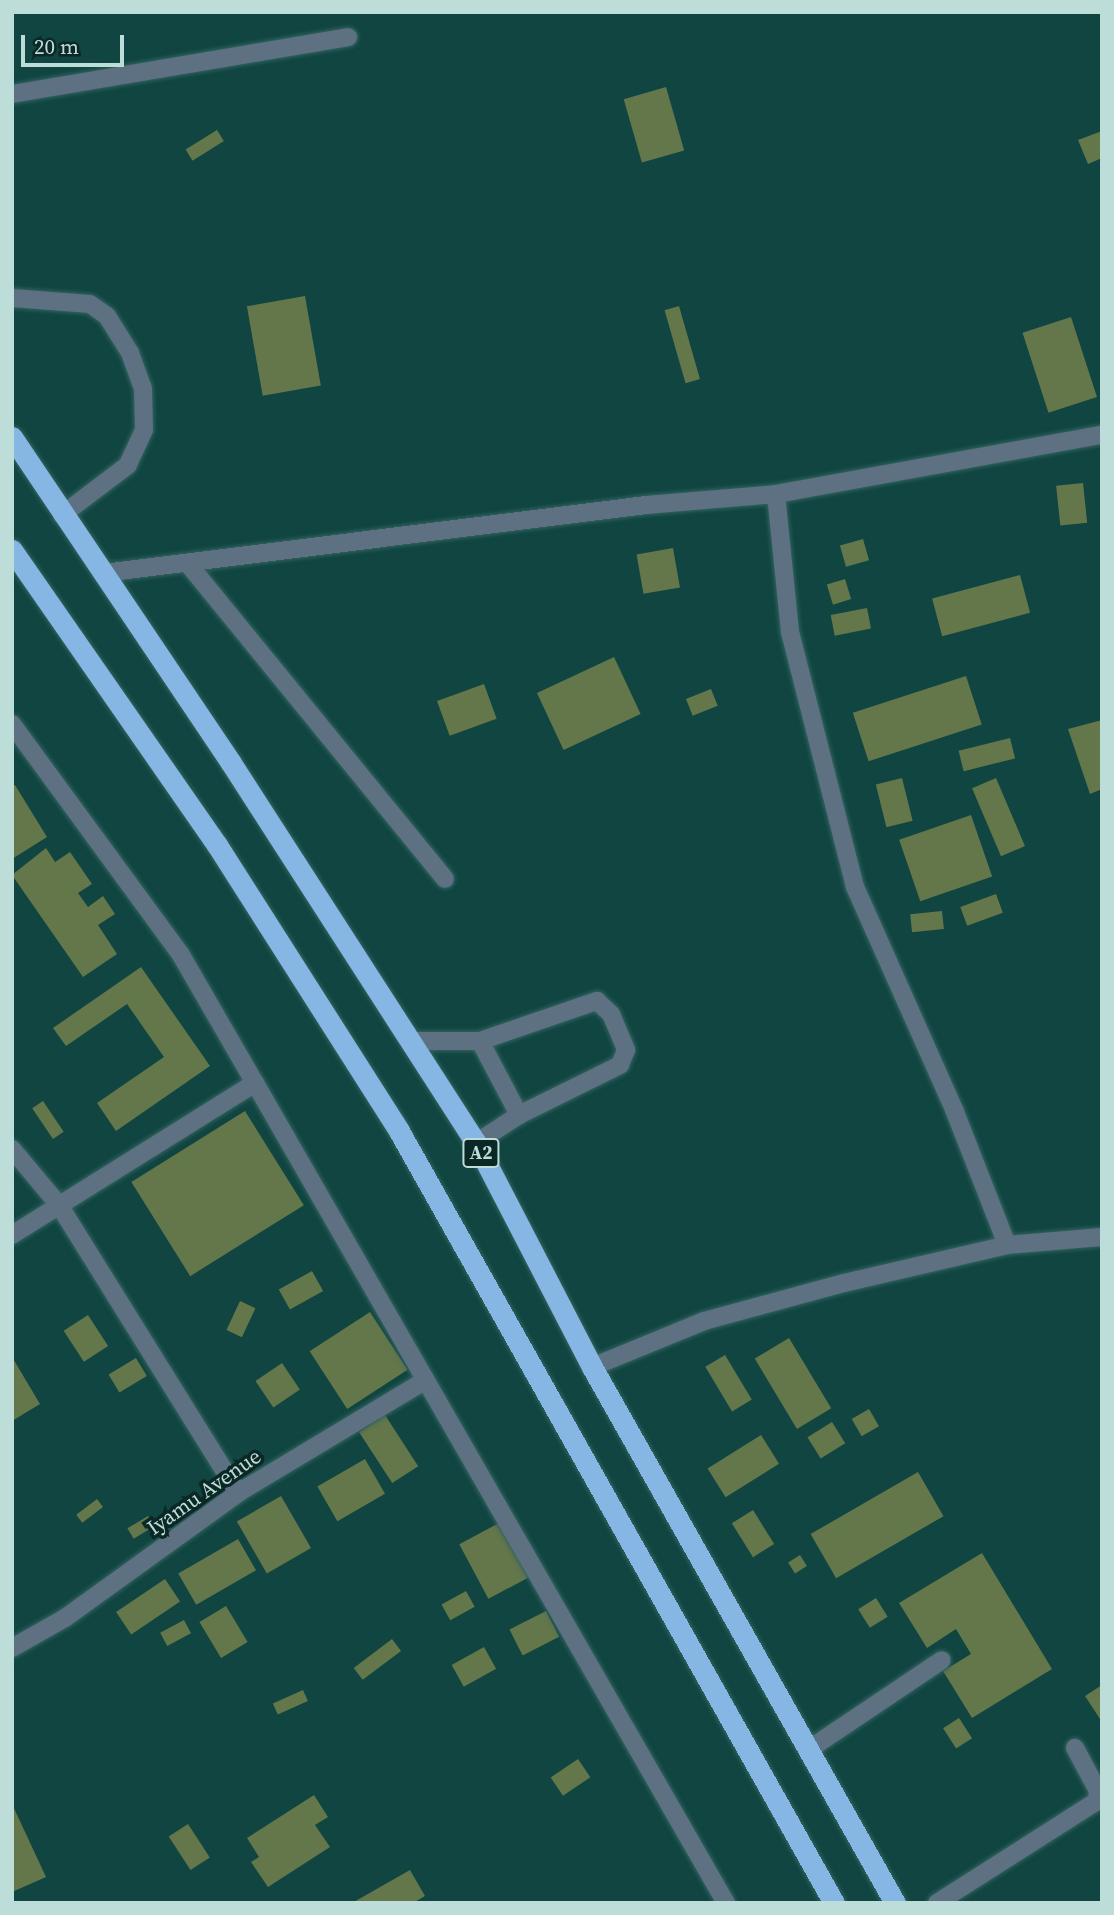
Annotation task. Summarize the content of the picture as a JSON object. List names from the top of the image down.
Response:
{
  "streets": {
    "highway": ["A2"],
    "street": ["Iyamu Avenue"]
  },
  "scale_bar": "20 m"
}
